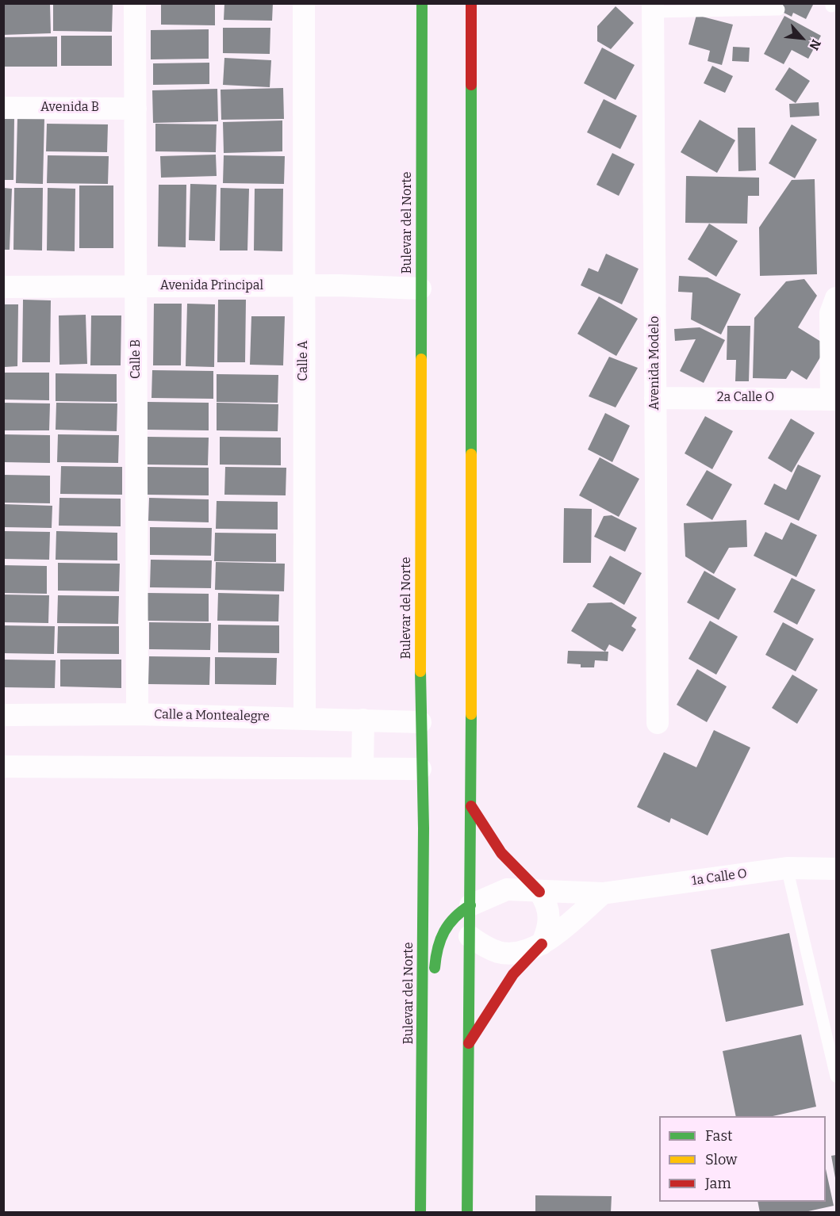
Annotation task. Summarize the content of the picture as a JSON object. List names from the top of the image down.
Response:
{
  "streets": {
    "highway": ["Bulevar del Norte"],
    "street": [
      "Avenida B",
      "Avenida Principal",
      "Calle B",
      "Calle A",
      "Avenida Modelo",
      "2a Calle O",
      "Calle a Montealegre",
      "1a Calle O"
    ]
  },
  "crossings": [
    ["Avenida B", "Calle B"],
    ["Bulevar del Norte", "Avenida Principal"],
    ["Bulevar del Norte", "Calle a Montealegre"],
    ["Avenida Principal", "Calle B"],
    ["Avenida Principal", "Calle A"],
    ["Calle B", "Calle a Montealegre"],
    ["Calle A", "Calle a Montealegre"],
    ["Avenida Modelo", "2a Calle O"]
  ],
  "legend": ["Fast", "Slow", "Jam"],
  "north": "bottom right"
}
